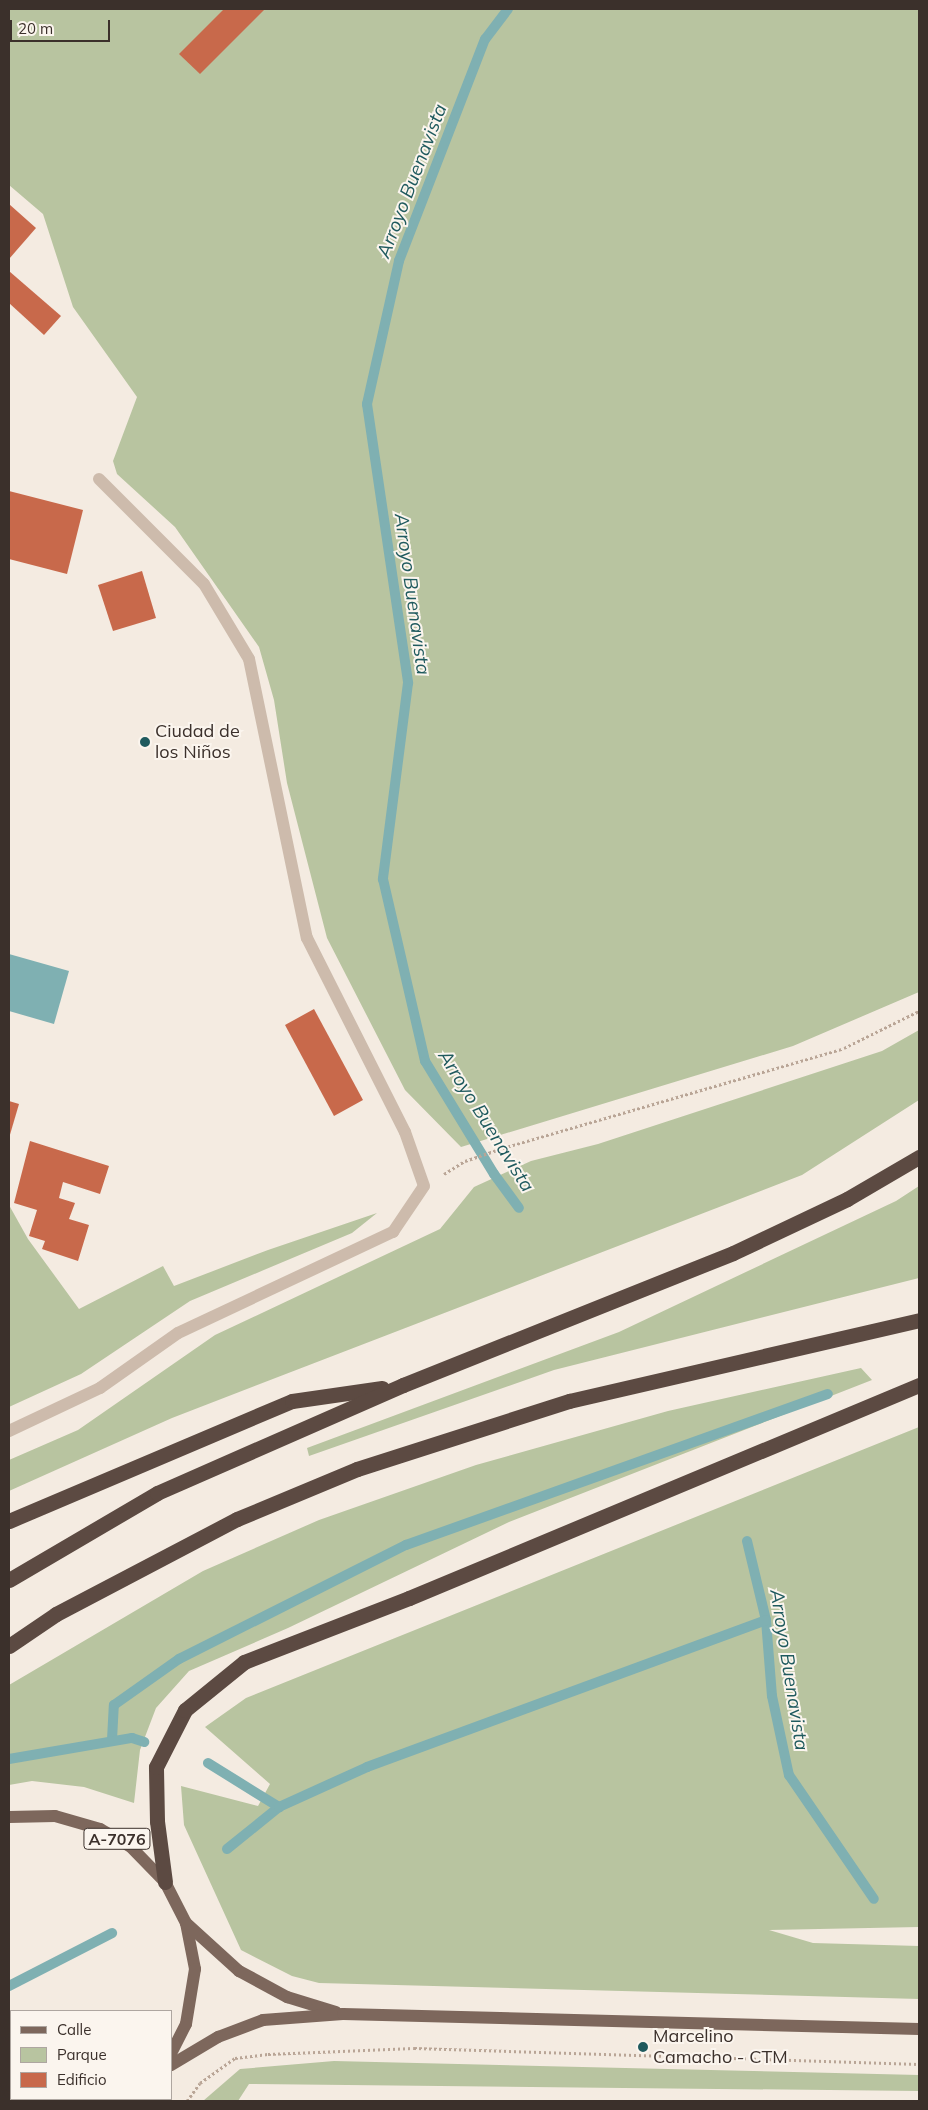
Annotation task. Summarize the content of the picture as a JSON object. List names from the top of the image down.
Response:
{
  "streets": {
    "main road": ["A-7076"]
  },
  "water": ["Arroyo Buenavista"],
  "places": ["Ciudad de los Niños", "Marcelino Camacho - CTM"],
  "legend": ["Calle", "Parque", "Edificio"],
  "scale_bar": "20 m"
}
